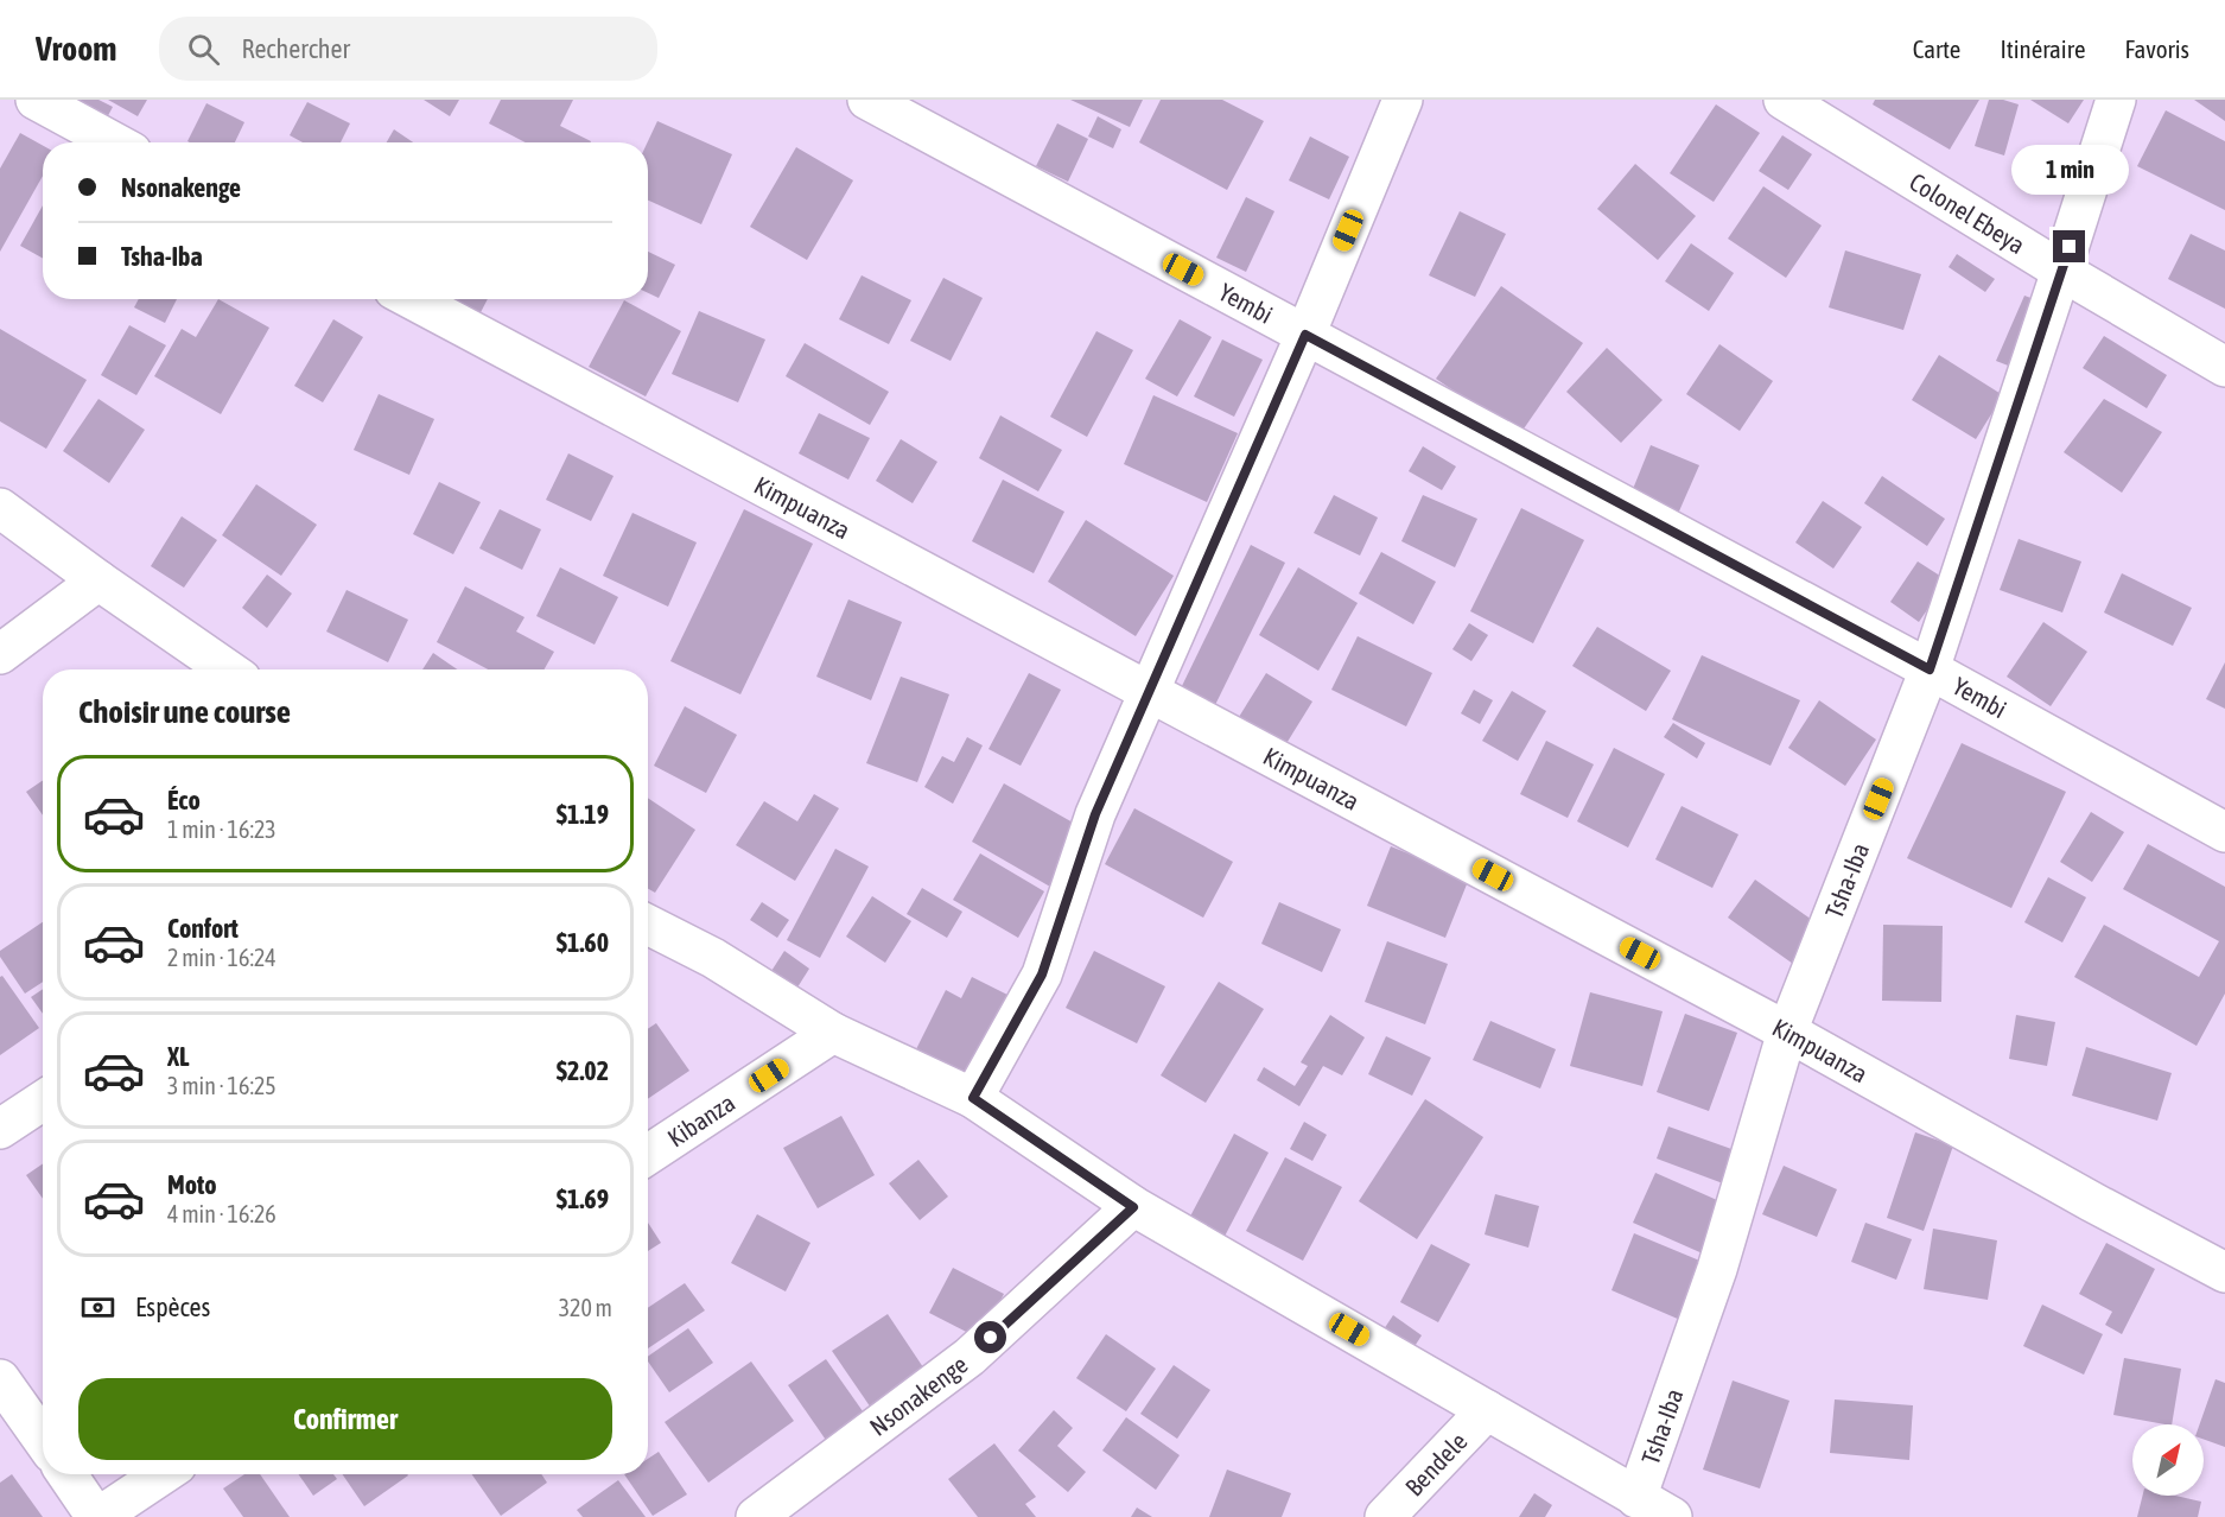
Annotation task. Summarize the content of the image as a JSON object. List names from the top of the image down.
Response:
{
  "streets": {
    "street": [
      "Colonel Ebeya",
      "Yembi",
      "Kimpuanza",
      "Tsha-Iba",
      "Kibanza",
      "Nsonakenge",
      "Bendele"
    ]
  },
  "crossings": [
    ["Colonel Ebeya", "Tsha-Iba"],
    ["Yembi", "Tsha-Iba"],
    ["Kimpuanza", "Tsha-Iba"]
  ],
  "north": "top right",
  "page": {
    "header": "Vroom",
    "search": "Rechercher",
    "nav": ["Carte", "Itinéraire", "Favoris"],
    "banner": ["Nsonakenge", "Tsha-Iba"],
    "bubble": "1 min",
    "heading": "Choisir une course",
    "list": [
      {
        "name": "Éco",
        "note": "1 min · 16:23",
        "value": "$1.19"
      },
      {
        "name": "Confort",
        "note": "2 min · 16:24",
        "value": "$1.60"
      },
      {
        "name": "XL",
        "note": "3 min · 16:25",
        "value": "$2.02"
      },
      {
        "name": "Moto",
        "note": "4 min · 16:26",
        "value": "$1.69"
      }
    ],
    "pay": ["Espèces", "320 m"],
    "buttons": "Confirmer"
  }
}
